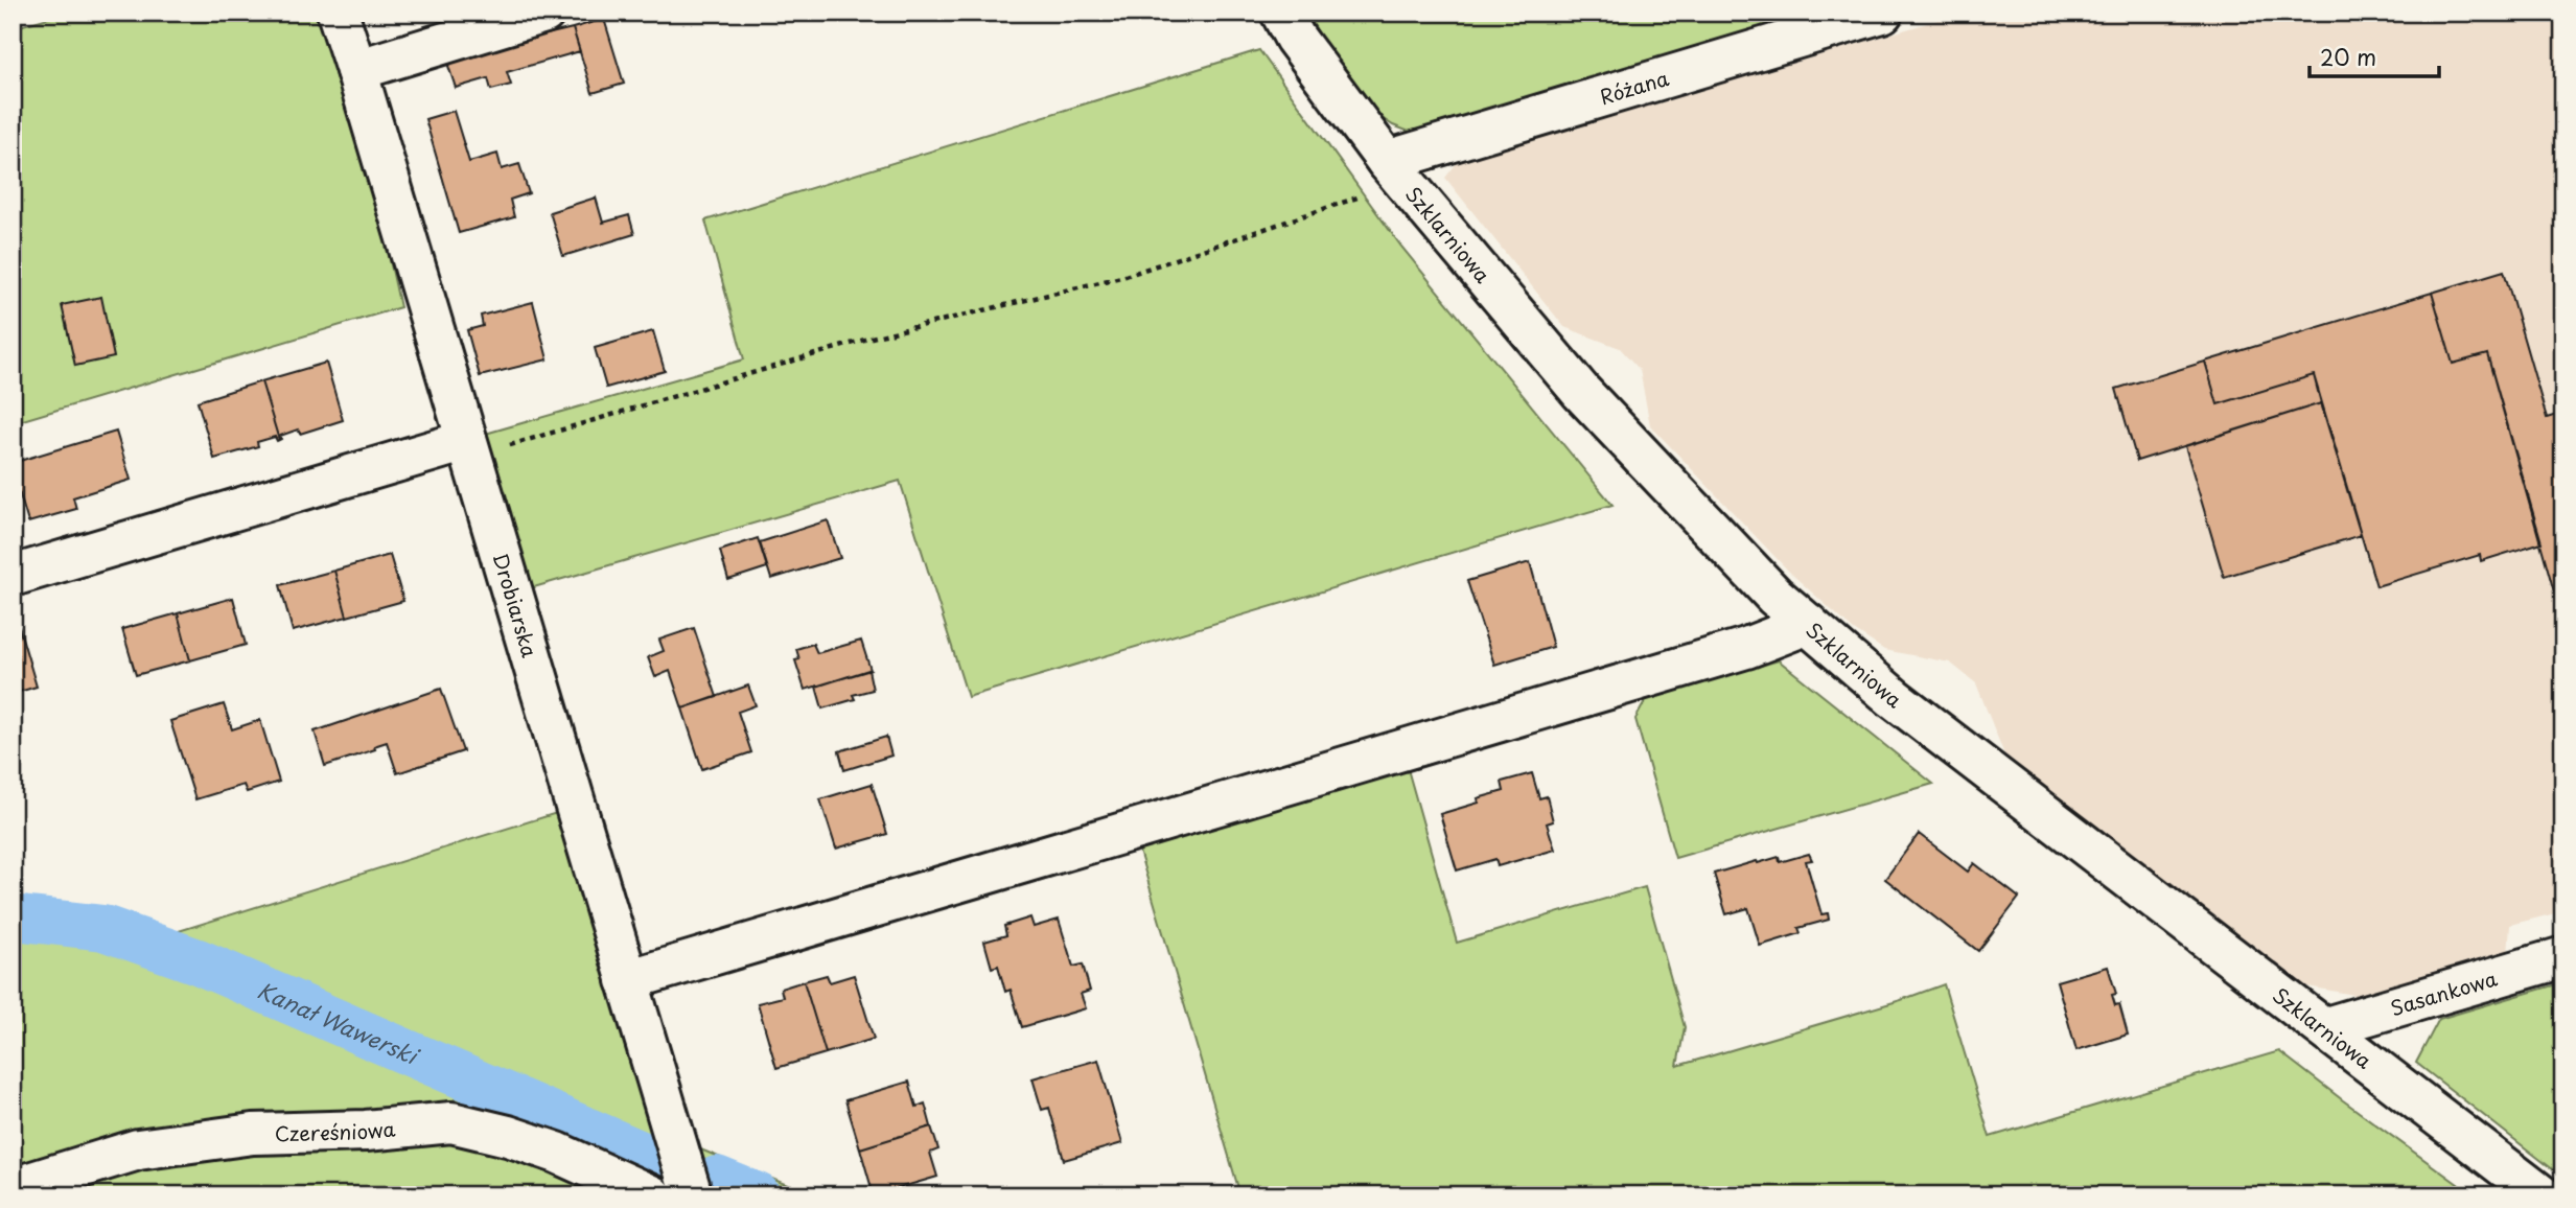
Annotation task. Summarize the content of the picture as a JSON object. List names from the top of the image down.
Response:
{
  "streets": {
    "street": [
      "Różana",
      "Szklarniowa",
      "Drobiarska",
      "Sasankowa",
      "Czereśniowa"
    ]
  },
  "crossings": [
    ["Różana", "Szklarniowa"],
    ["Szklarniowa", "Sasankowa"]
  ],
  "water": ["Kanał Wawerski"],
  "scale_bar": "20 m"
}
